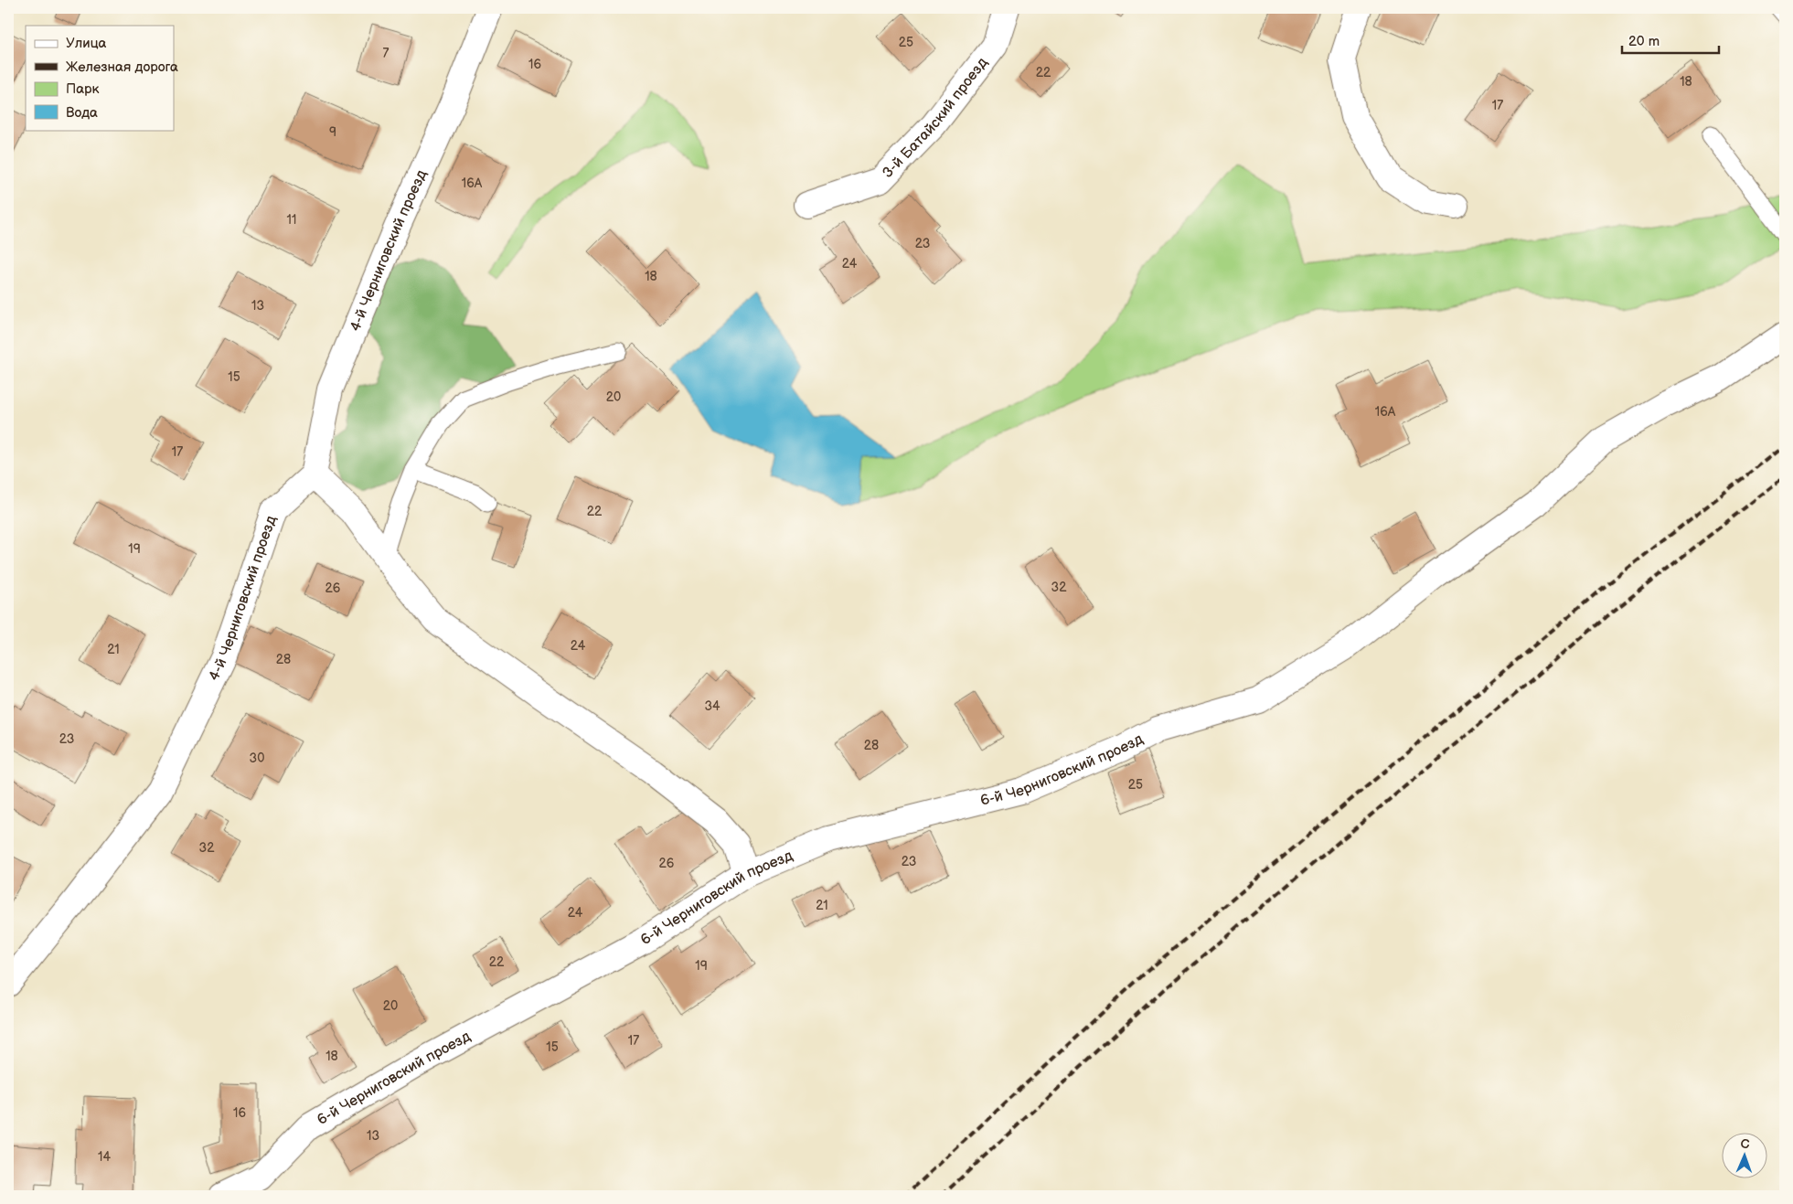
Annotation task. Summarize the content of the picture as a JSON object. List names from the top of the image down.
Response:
{
  "streets": {
    "street": ["3-й Батайский проезд", "4-й Черниговский проезд", "6-й Черниговский проезд"]
  },
  "house_numbers": [
    "25",
    "7",
    "16",
    "22",
    "18",
    "17",
    "9",
    "16А",
    "11",
    "23",
    "24",
    "18",
    "13",
    "15",
    "20",
    "16А",
    "17",
    "22",
    "19",
    "32",
    "26",
    "24",
    "21",
    "28",
    "34",
    "23",
    "28",
    "30",
    "25",
    "32",
    "23",
    "26",
    "21",
    "24",
    "22",
    "19",
    "20",
    "17",
    "15",
    "18",
    "16",
    "13",
    "14"
  ],
  "legend": [
    "Улица",
    "Железная дорога",
    "Парк",
    "Вода"
  ],
  "scale_bar": "20 m",
  "north": "top"
}
